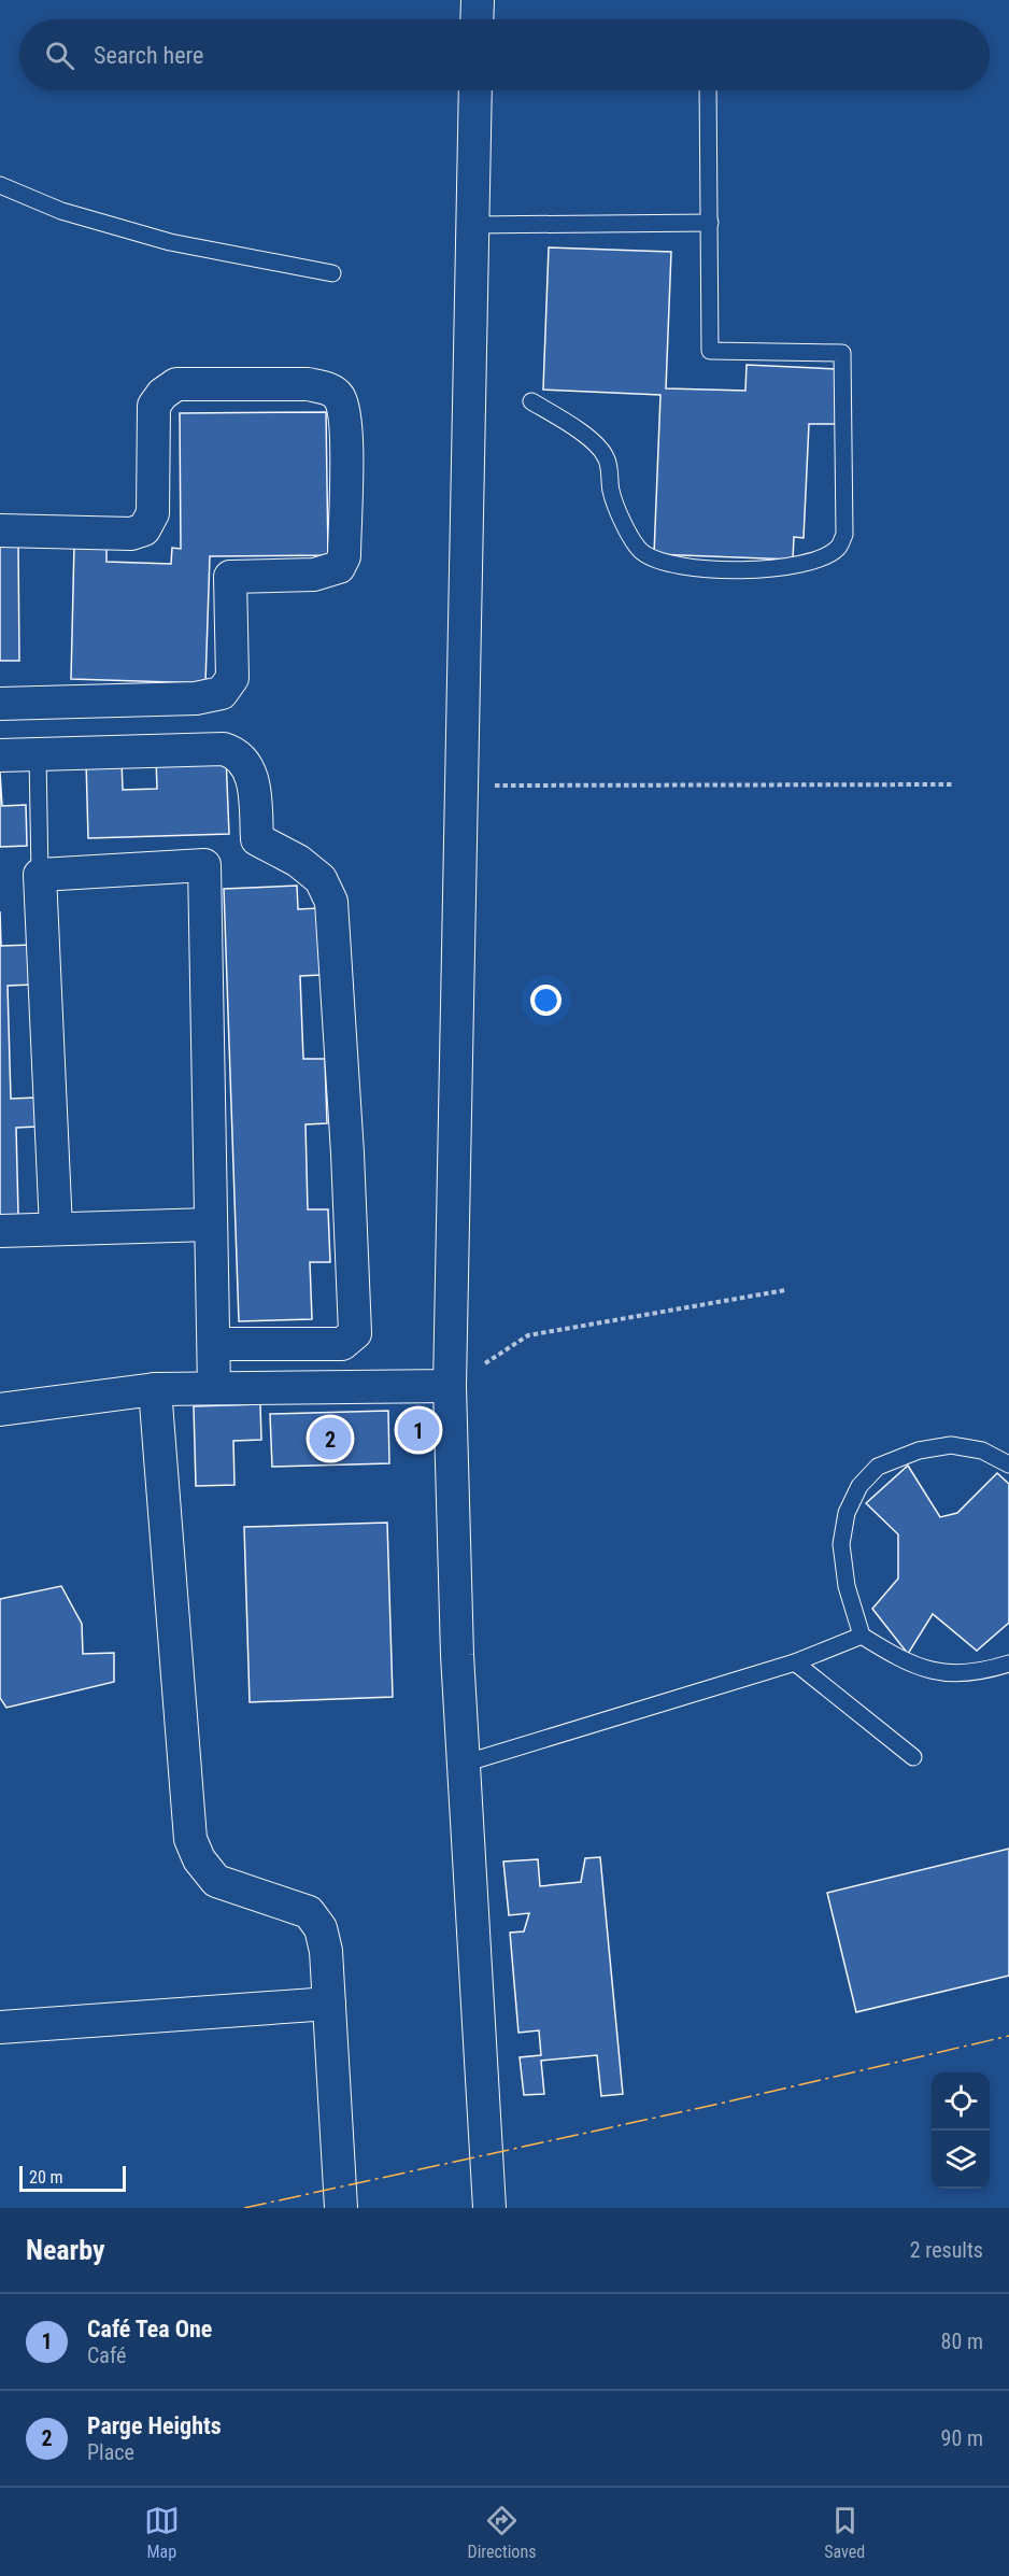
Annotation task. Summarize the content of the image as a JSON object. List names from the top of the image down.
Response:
{
  "scale_bar": "20 m",
  "page": {
    "search": "Search here",
    "pins": ["1", "2"],
    "scale": "20 m",
    "heading": ["Nearby", "2 results"],
    "list": [
      {
        "mark": "1",
        "name": "Café Tea One",
        "note": "Café",
        "value": "80 m"
      },
      {
        "mark": "2",
        "name": "Parge Heights",
        "note": "Place",
        "value": "90 m"
      }
    ],
    "nav": ["Map", "Directions", "Saved"]
  }
}
